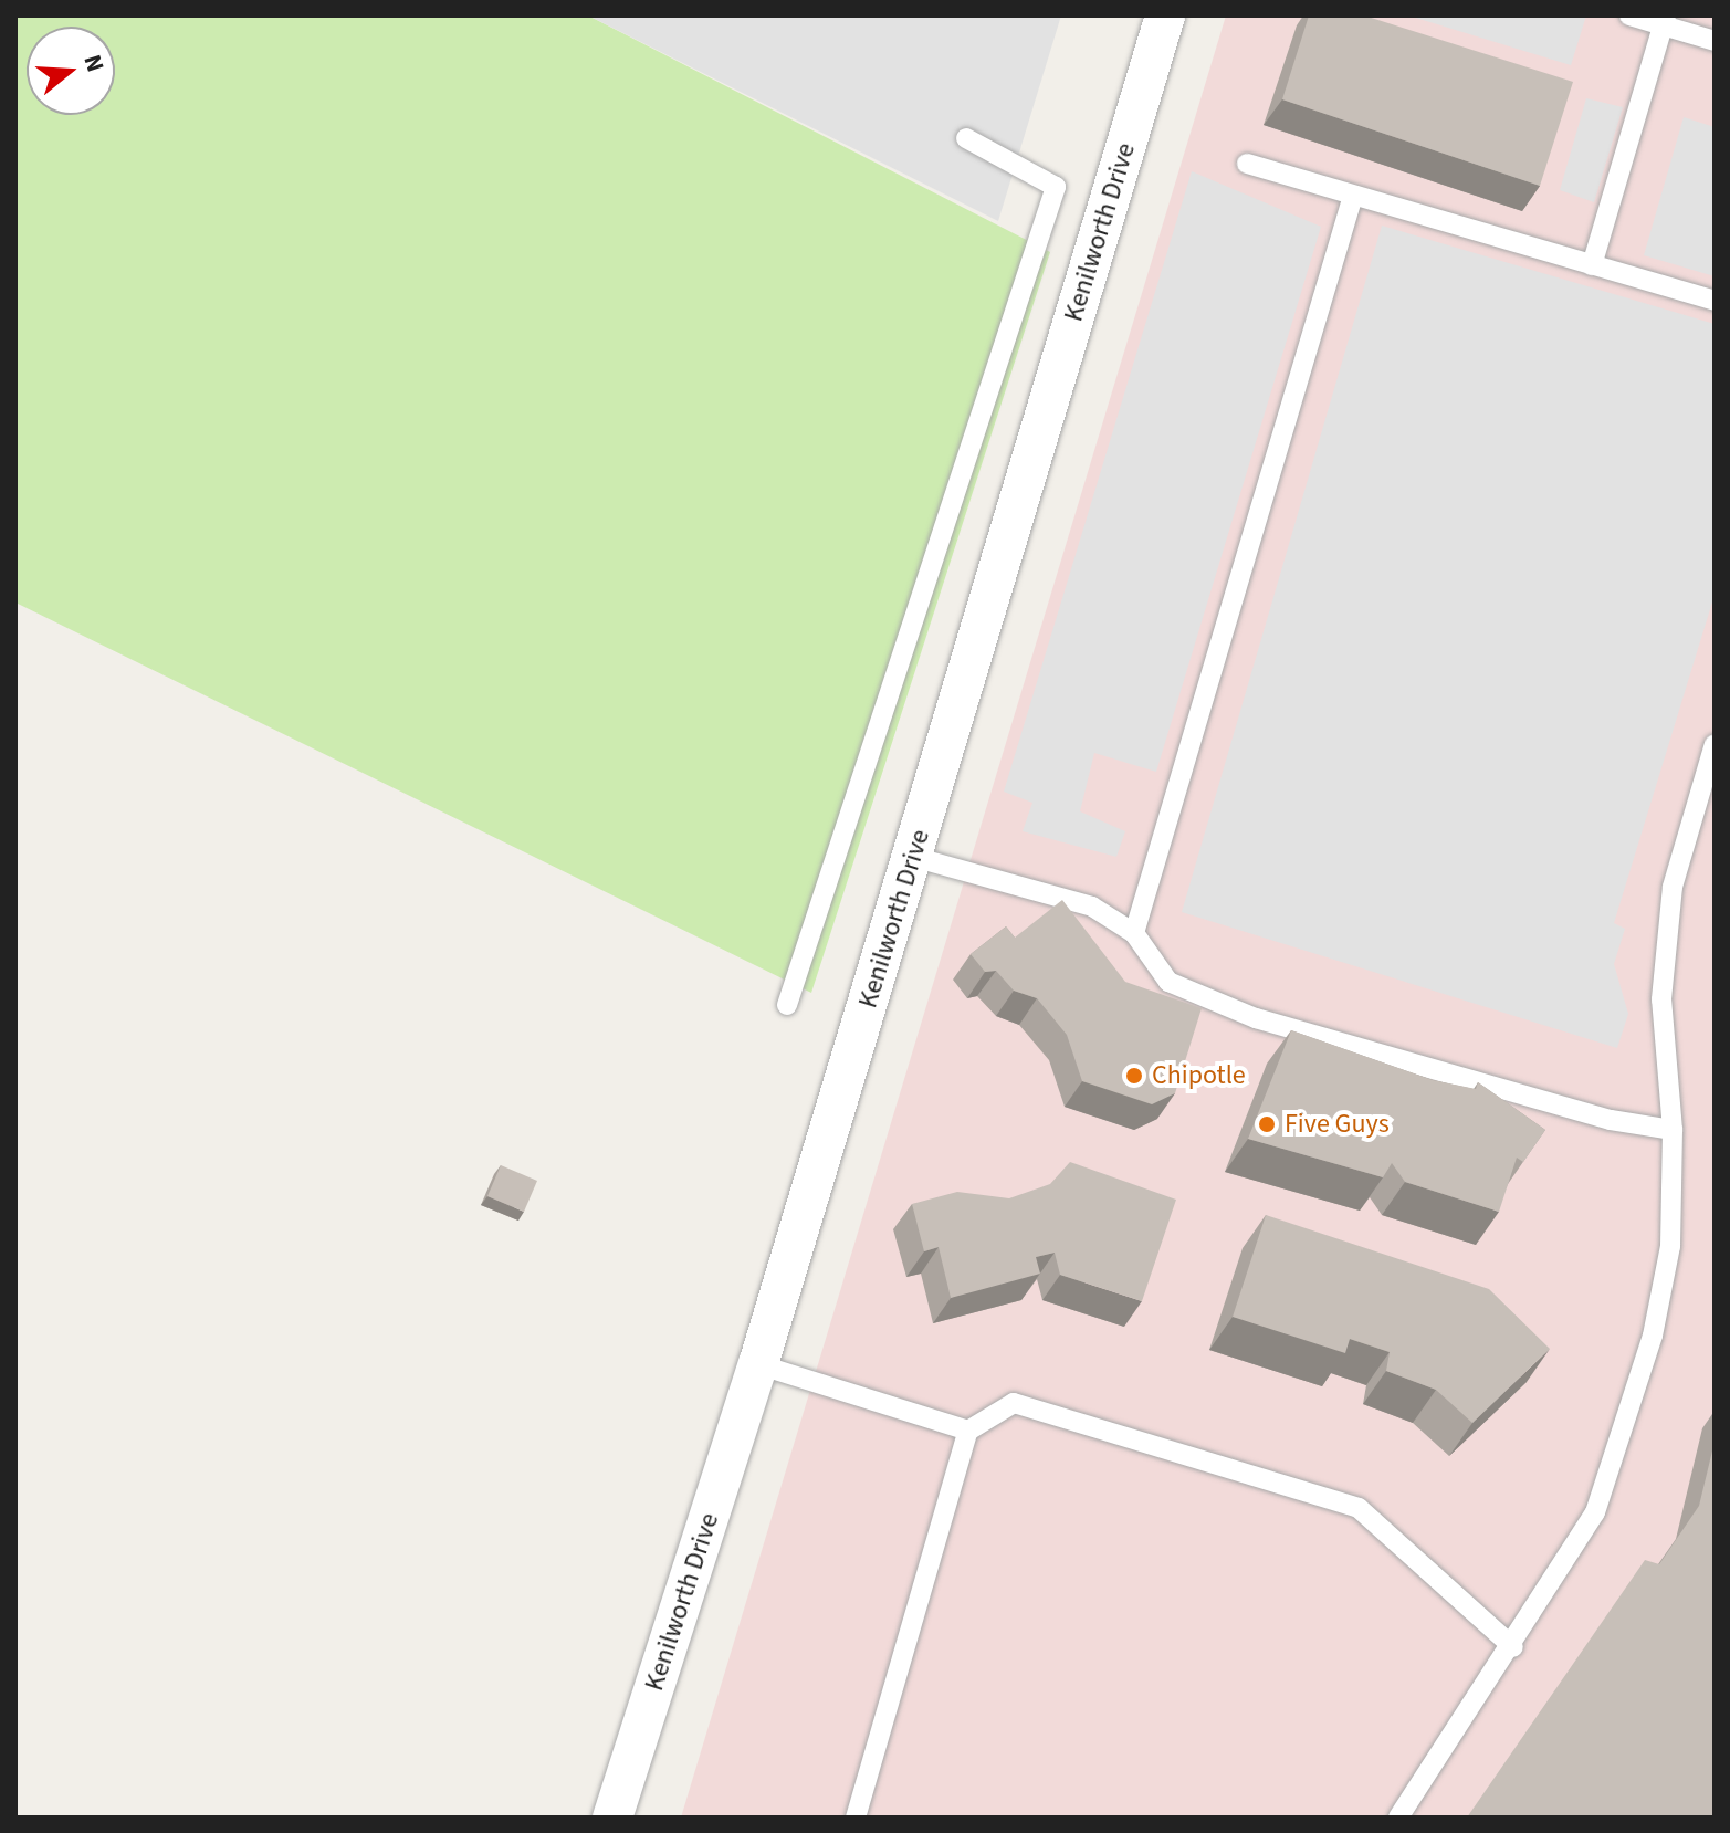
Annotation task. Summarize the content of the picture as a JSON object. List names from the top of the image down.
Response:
{
  "streets": {
    "street": ["Kenilworth Drive"]
  },
  "places": ["Chipotle", "Five Guys"],
  "north": "right"
}
